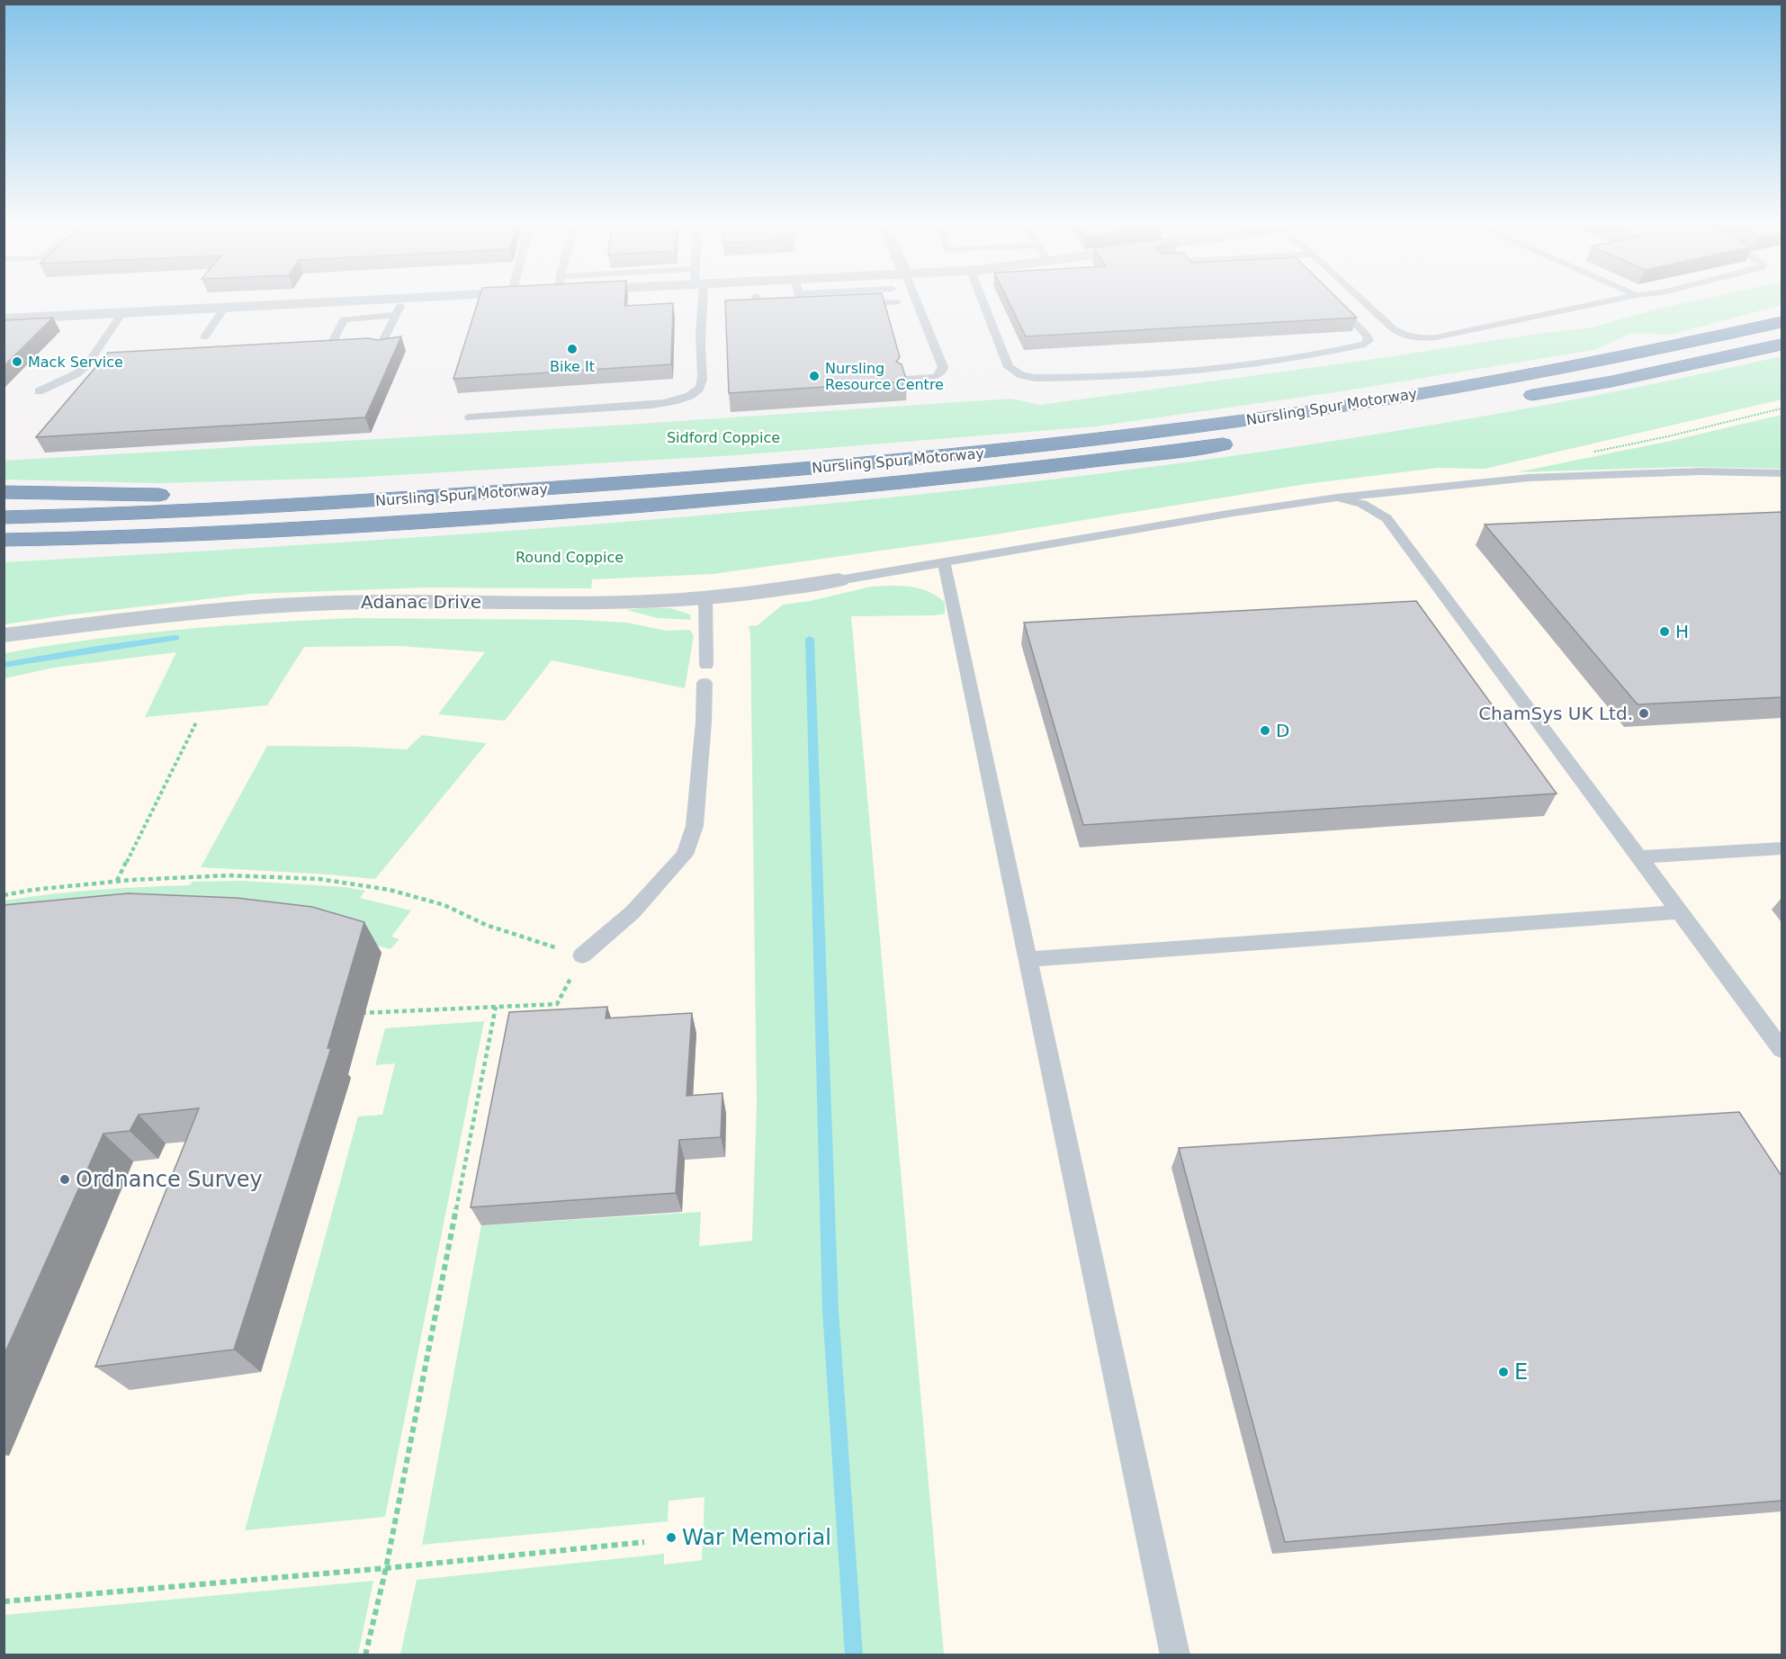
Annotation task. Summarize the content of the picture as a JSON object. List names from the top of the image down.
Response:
{
  "streets": {
    "highway": ["Nursling Spur Motorway"],
    "street": ["Adanac Drive"]
  },
  "parks": ["Sidford Coppice", "Round Coppice"],
  "places": [
    "Bike It",
    "Mack Service",
    "Nursling Resource Centre",
    "H",
    "ChamSys UK Ltd.",
    "D",
    "Ordnance Survey",
    "E",
    "War Memorial"
  ]
}
